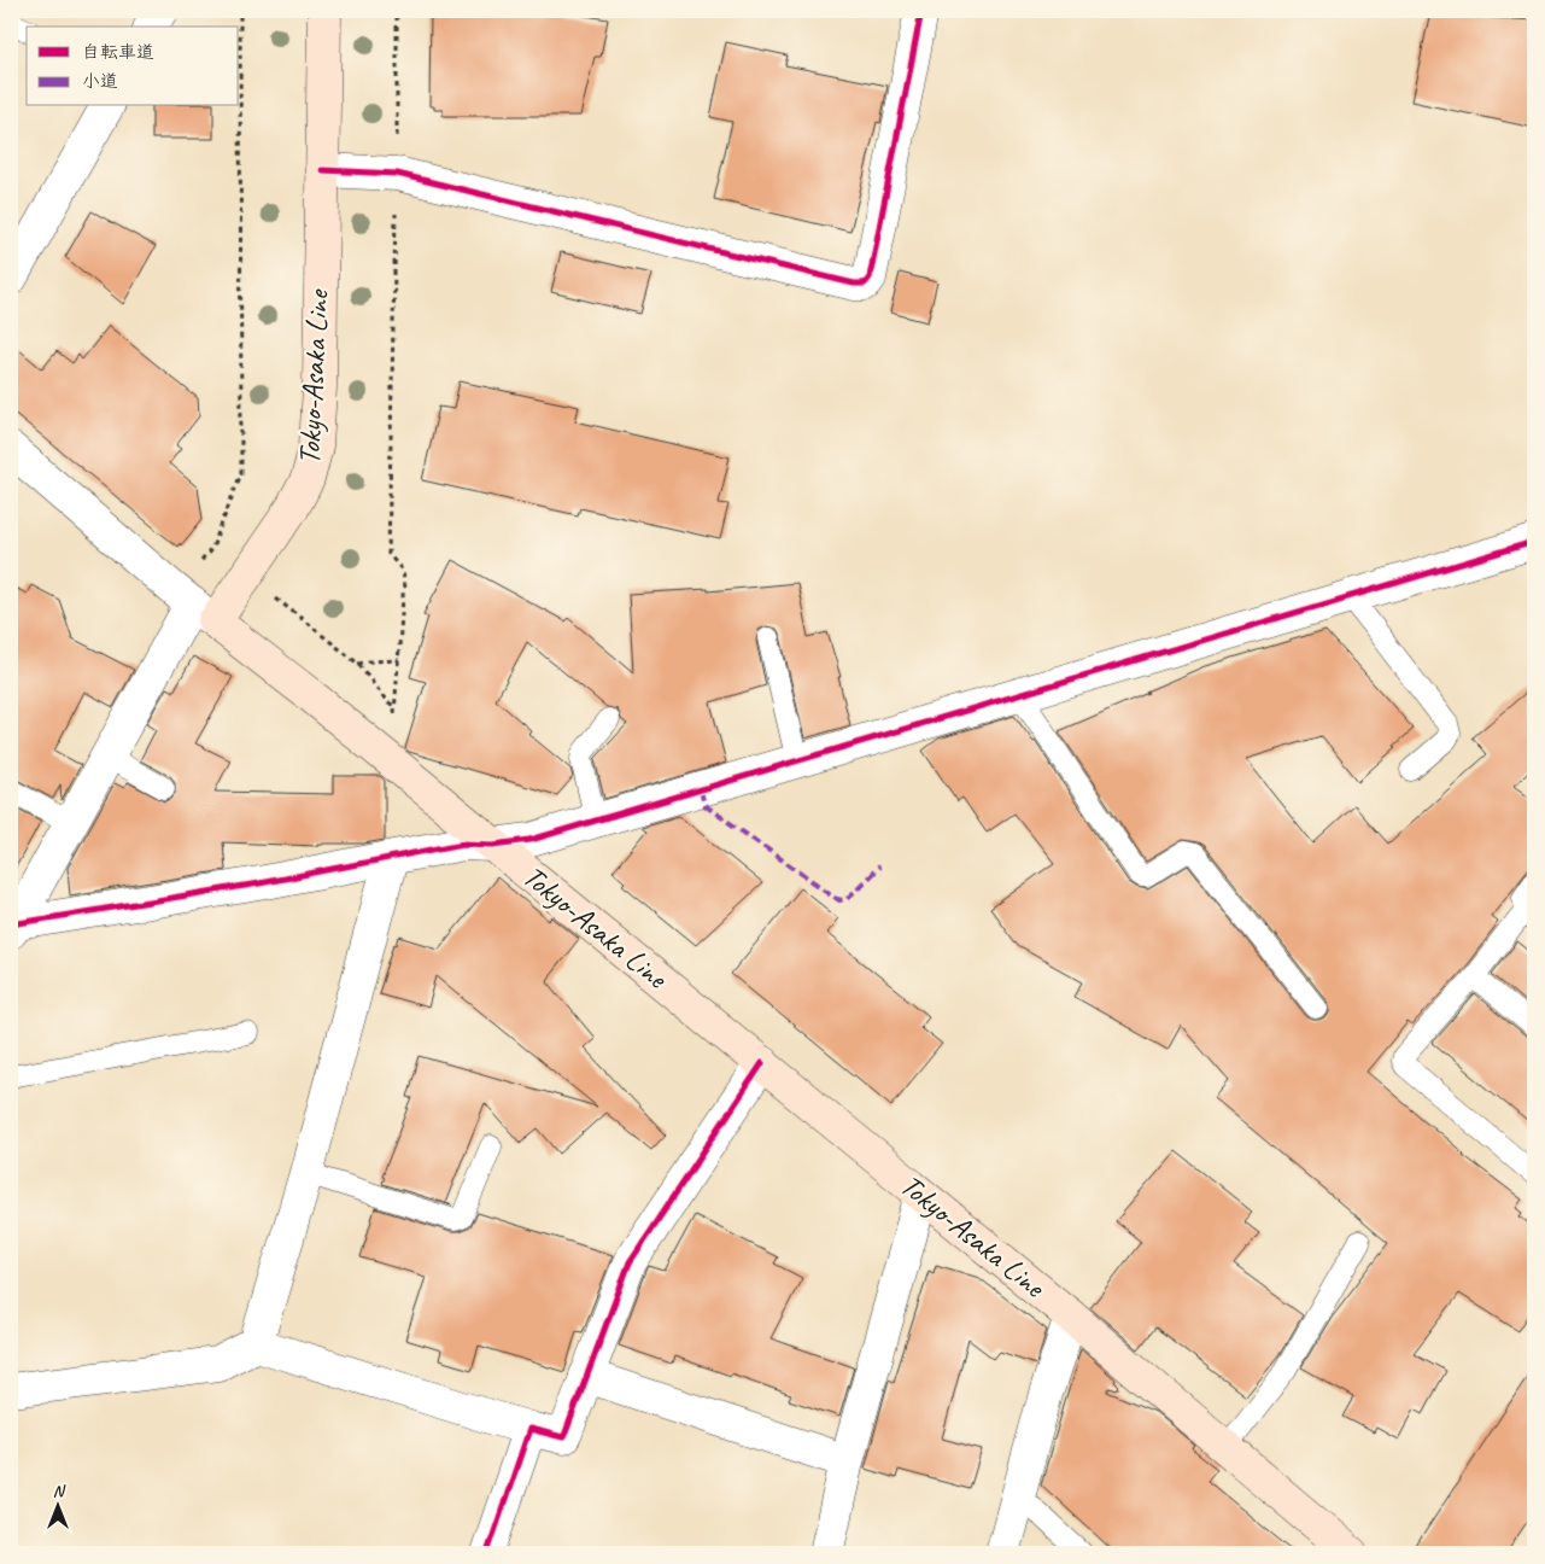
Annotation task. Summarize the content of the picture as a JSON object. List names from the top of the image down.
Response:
{
  "streets": {
    "main road": ["Tokyo-Asaka Line"]
  },
  "legend": ["自転車道", "小道"],
  "north": "top"
}
